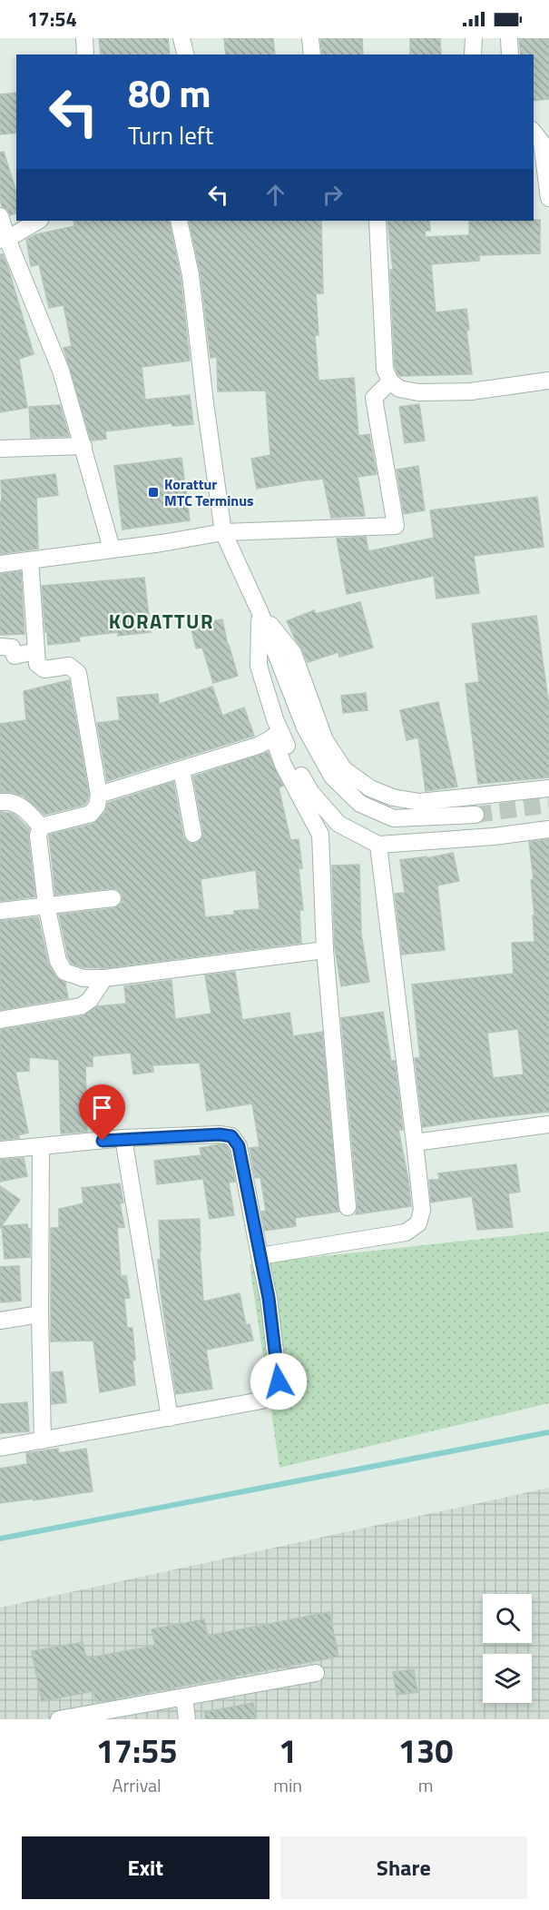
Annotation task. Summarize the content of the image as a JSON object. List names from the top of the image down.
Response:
{
  "districts": ["KORATTUR"],
  "places": {
    "transit": ["Korattur MTC Terminus"]
  },
  "page": {
    "status": "17:54",
    "turn": ["80 m", "Turn left"],
    "eta": [
      "17:55",
      "Arrival",
      "1",
      "min",
      "130",
      "m"
    ],
    "buttons": ["Exit", "Share"]
  }
}
